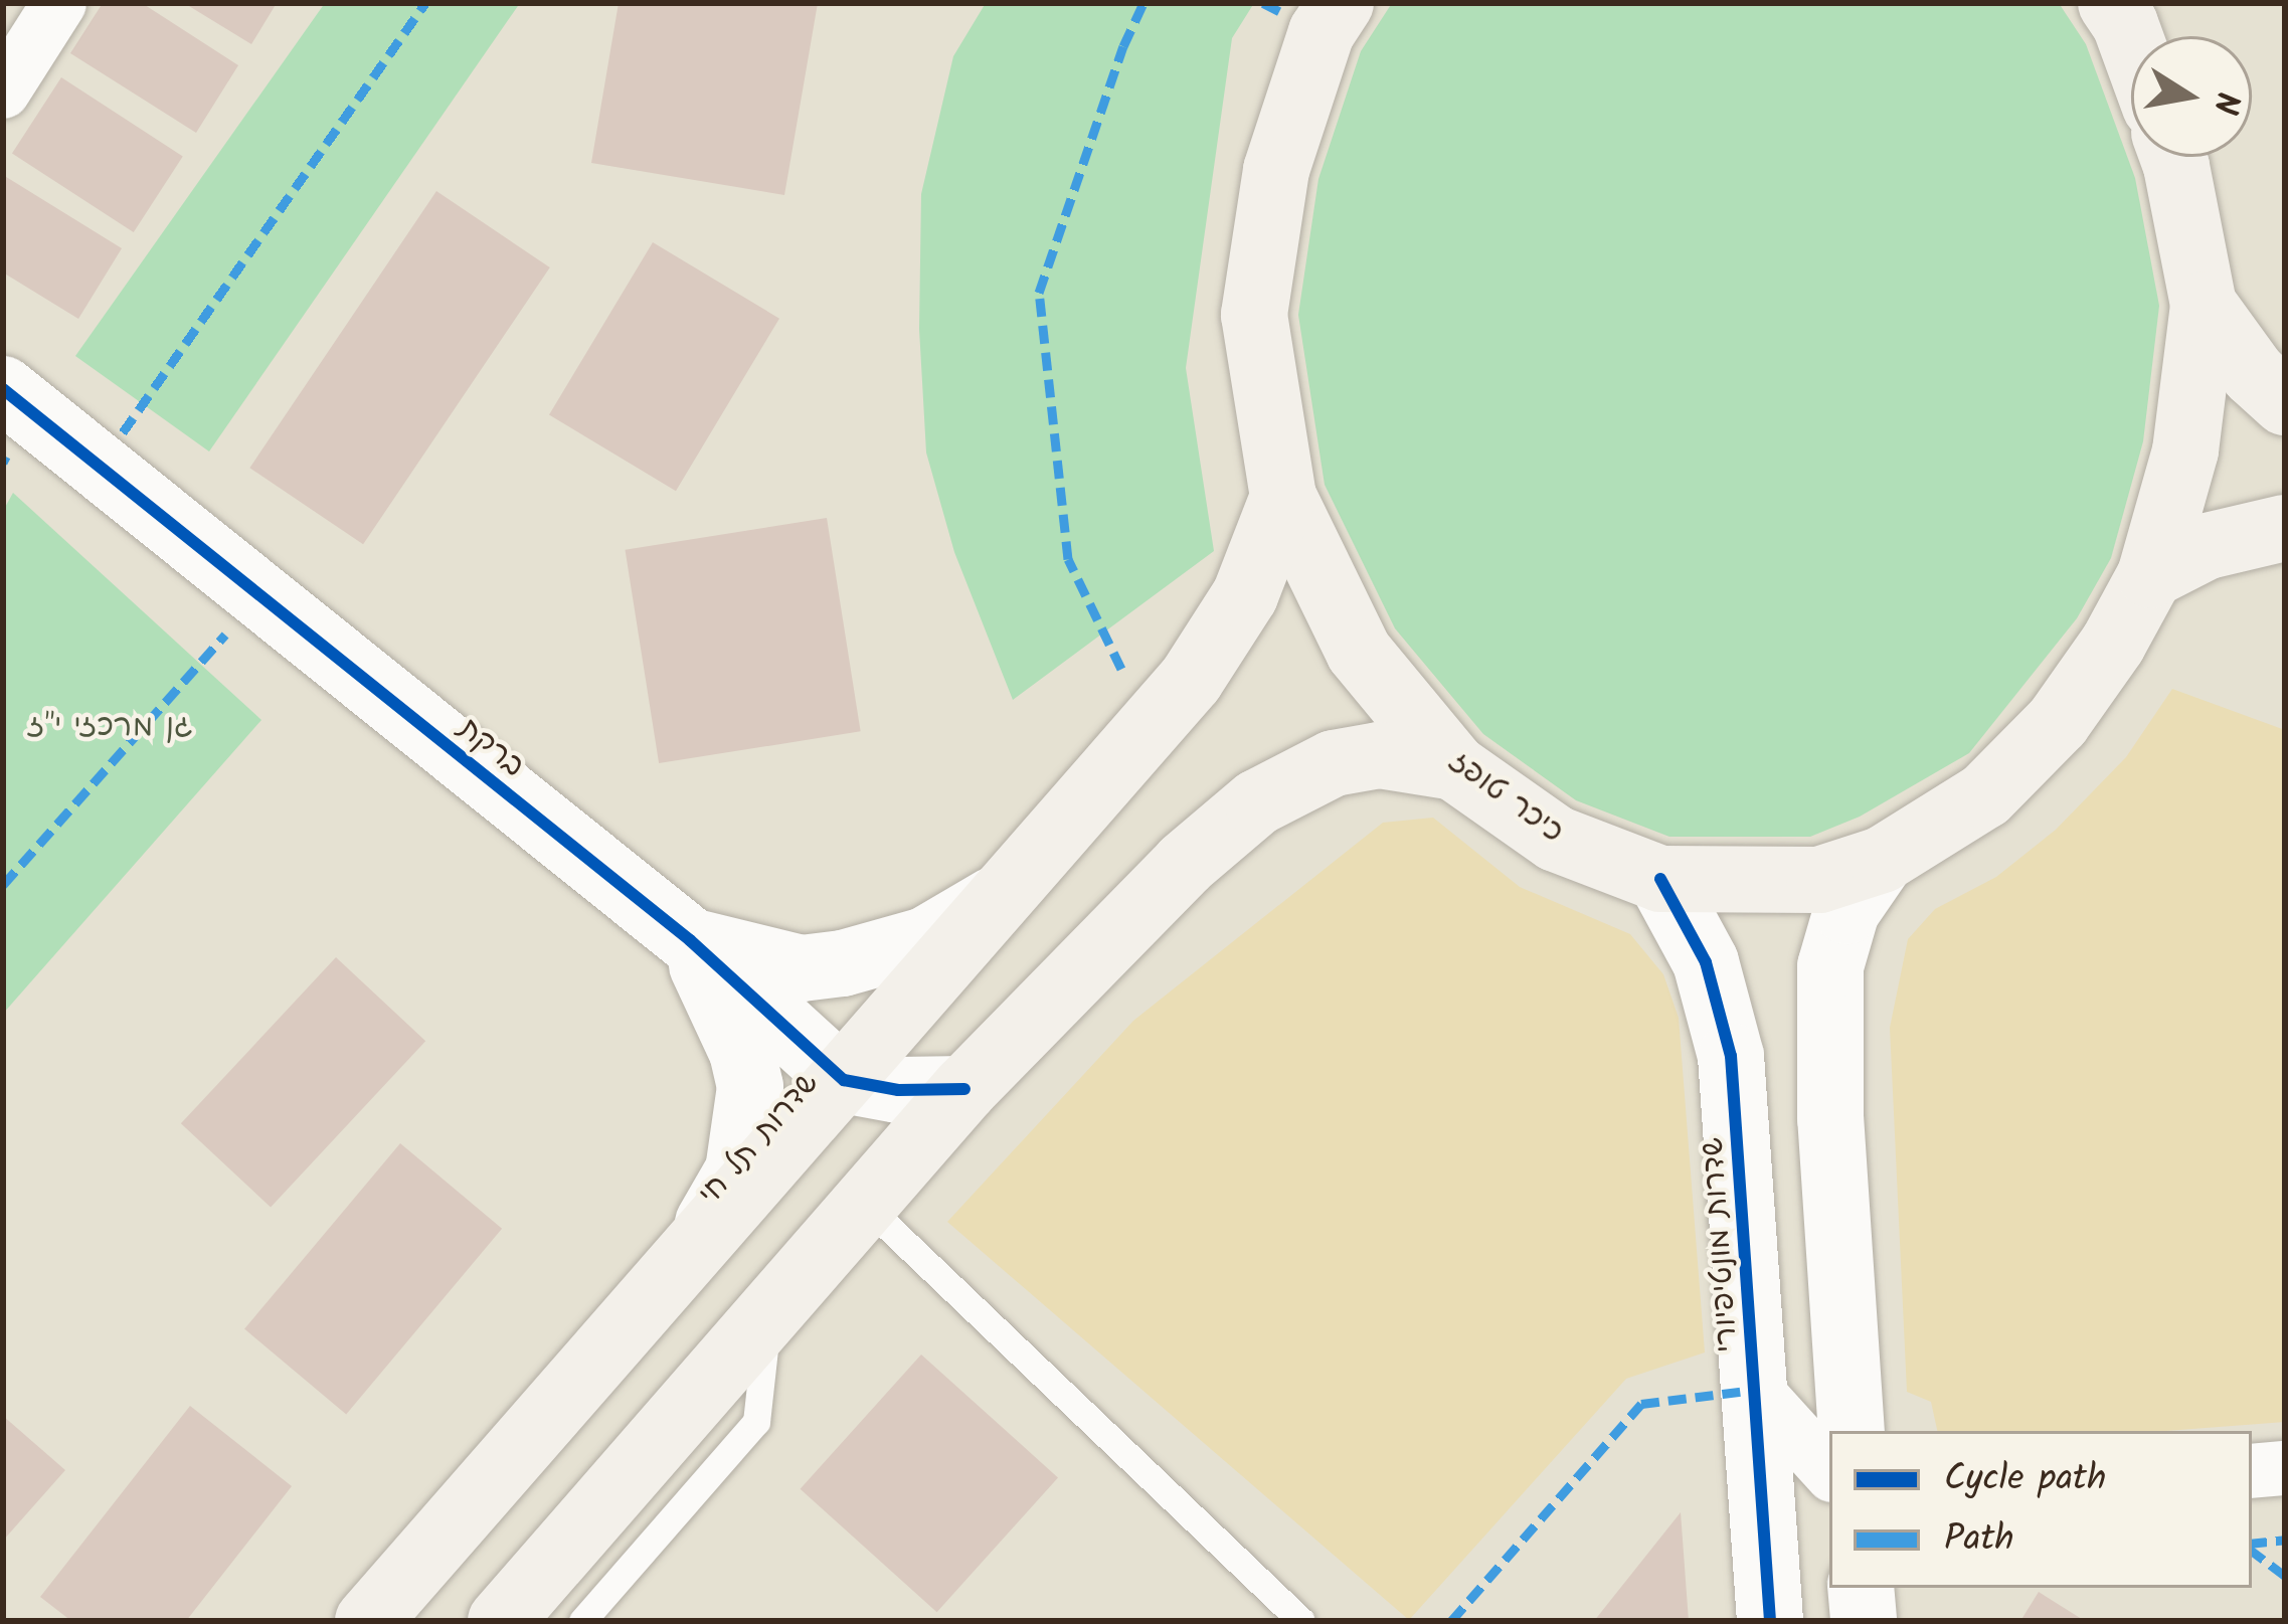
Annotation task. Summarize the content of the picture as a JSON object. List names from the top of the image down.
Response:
{
  "streets": {
    "main road": ["כיכר טופז", "שדרות תל חי"],
    "street": ["ברקת", "שדרות מונטיפיורי"]
  },
  "crossings": [
    ["ברקת", "שדרות תל חי"],
    ["כיכר טופז", "שדרות תל חי"],
    ["כיכר טופז", "שדרות מונטיפיורי"]
  ],
  "parks": ["גן מרכזי י\"ז"],
  "legend": ["Cycle path", "Path"],
  "north": "right"
}
